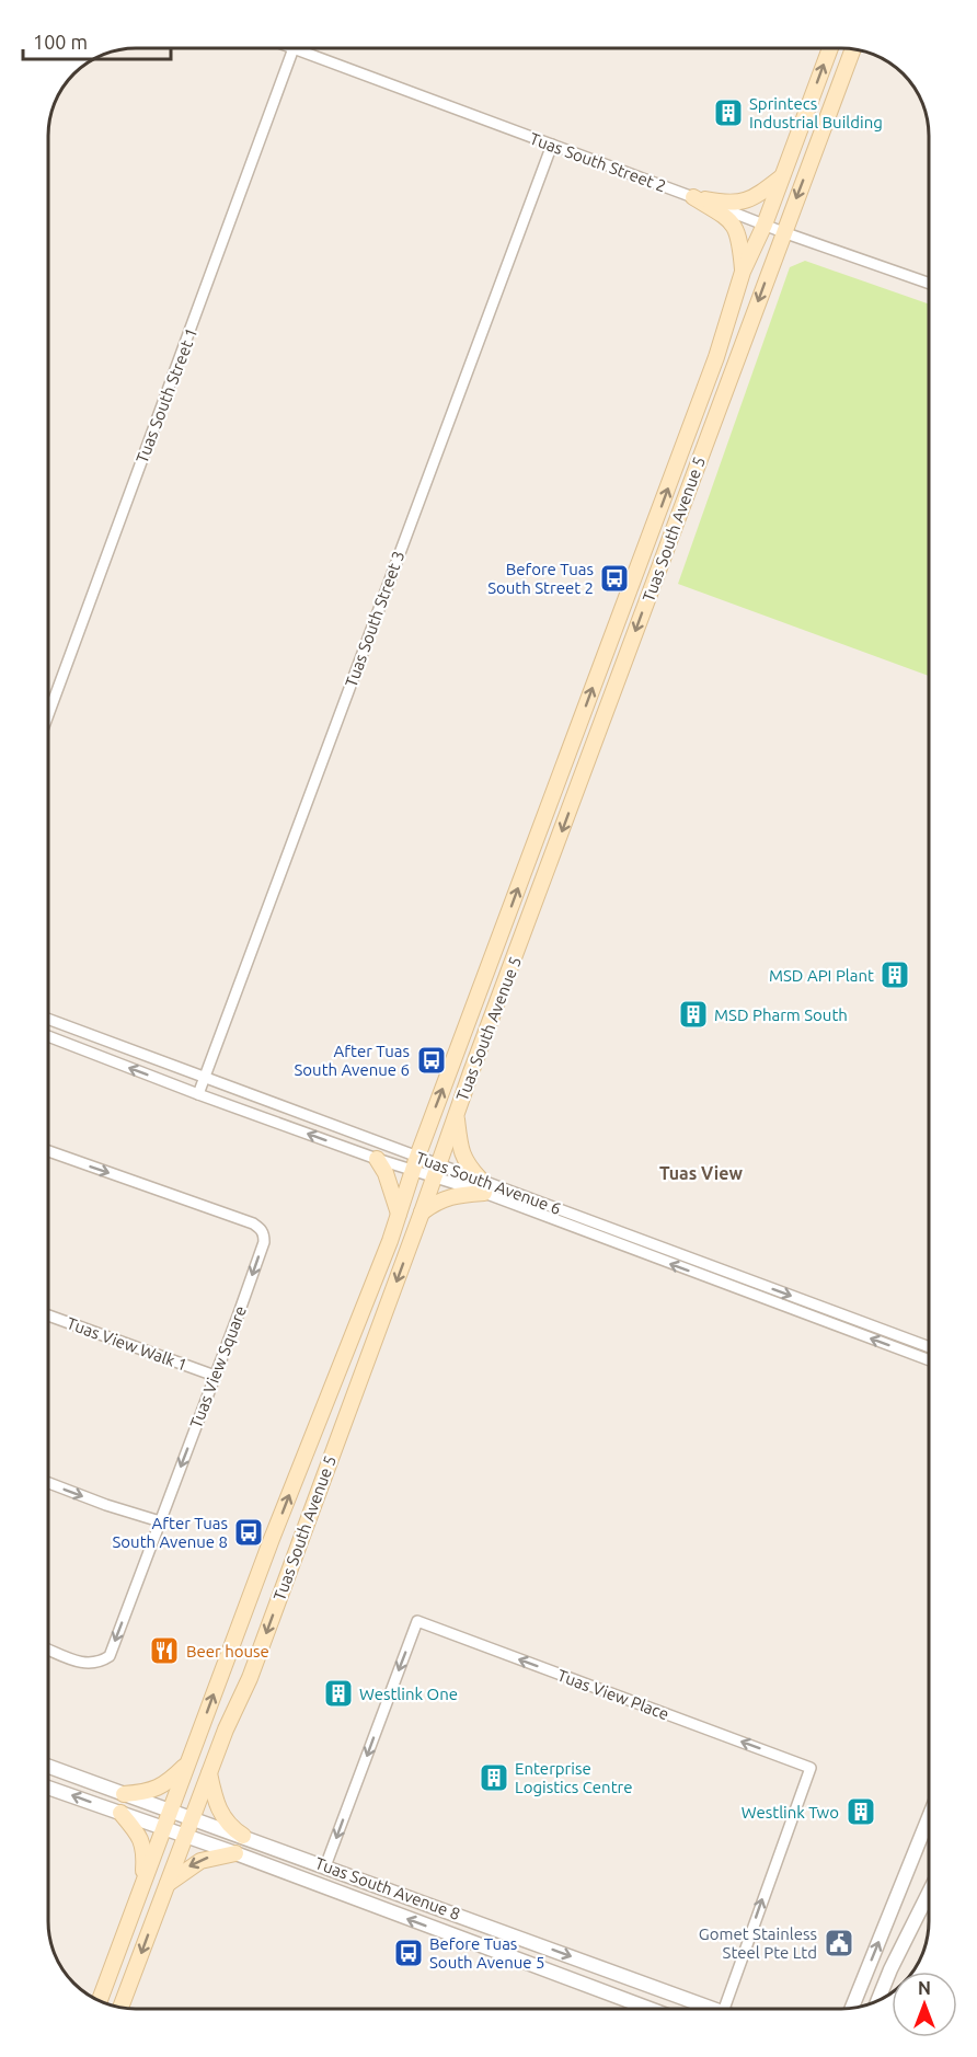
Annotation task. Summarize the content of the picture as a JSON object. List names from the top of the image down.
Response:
{
  "streets": {
    "main road": ["Tuas South Avenue 5"],
    "street": [
      "Tuas South Street 2",
      "Tuas South Street 1",
      "Tuas South Street 3",
      "Tuas South Avenue 6",
      "Tuas View Walk 1",
      "Tuas View Square",
      "Tuas View Place",
      "Tuas South Avenue 8"
    ]
  },
  "crossings": [
    ["Tuas South Street 2", "Tuas South Street 1"],
    ["Tuas South Street 2", "Tuas South Avenue 5"],
    ["Tuas South Street 2", "Tuas South Street 3"],
    ["Tuas South Avenue 5", "Tuas South Avenue 6"],
    ["Tuas South Avenue 5", "Tuas South Avenue 8"],
    ["Tuas South Street 3", "Tuas South Avenue 6"],
    ["Tuas View Walk 1", "Tuas View Square"],
    ["Tuas View Place", "Tuas South Avenue 8"]
  ],
  "districts": ["Tuas View"],
  "places": {
    "building": [
      "Sprintecs Industrial Building",
      "MSD API Plant",
      "MSD Pharm South",
      "Westlink One",
      "Enterprise Logistics Centre",
      "Westlink Two"
    ],
    "bus stop": [
      "Before Tuas South Street 2",
      "After Tuas South Avenue 6",
      "After Tuas South Avenue 8",
      "Before Tuas South Avenue 5"
    ],
    "restaurant": ["Beer house"],
    "public building": ["Gomet Stainless Steel Pte Ltd"]
  },
  "scale_bar": "100 m",
  "north": "top"
}
